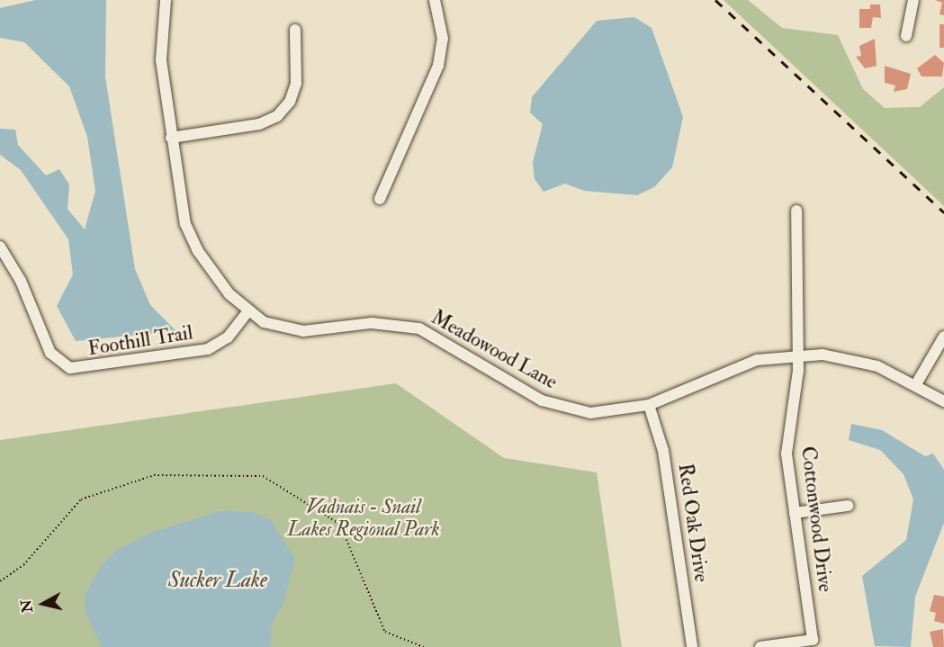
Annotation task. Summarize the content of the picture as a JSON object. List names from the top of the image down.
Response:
{
  "streets": {
    "street": [
      "Foothill Trail",
      "Meadowood Lane",
      "Cottonwood Drive",
      "Red Oak Drive"
    ]
  },
  "crossings": [
    ["Foothill Trail", "Meadowood Lane"],
    ["Meadowood Lane", "Cottonwood Drive"],
    ["Meadowood Lane", "Red Oak Drive"]
  ],
  "water": ["Sucker Lake"],
  "parks": ["Vadnais - Snail Lakes Regional Park"],
  "north": "left"
}
